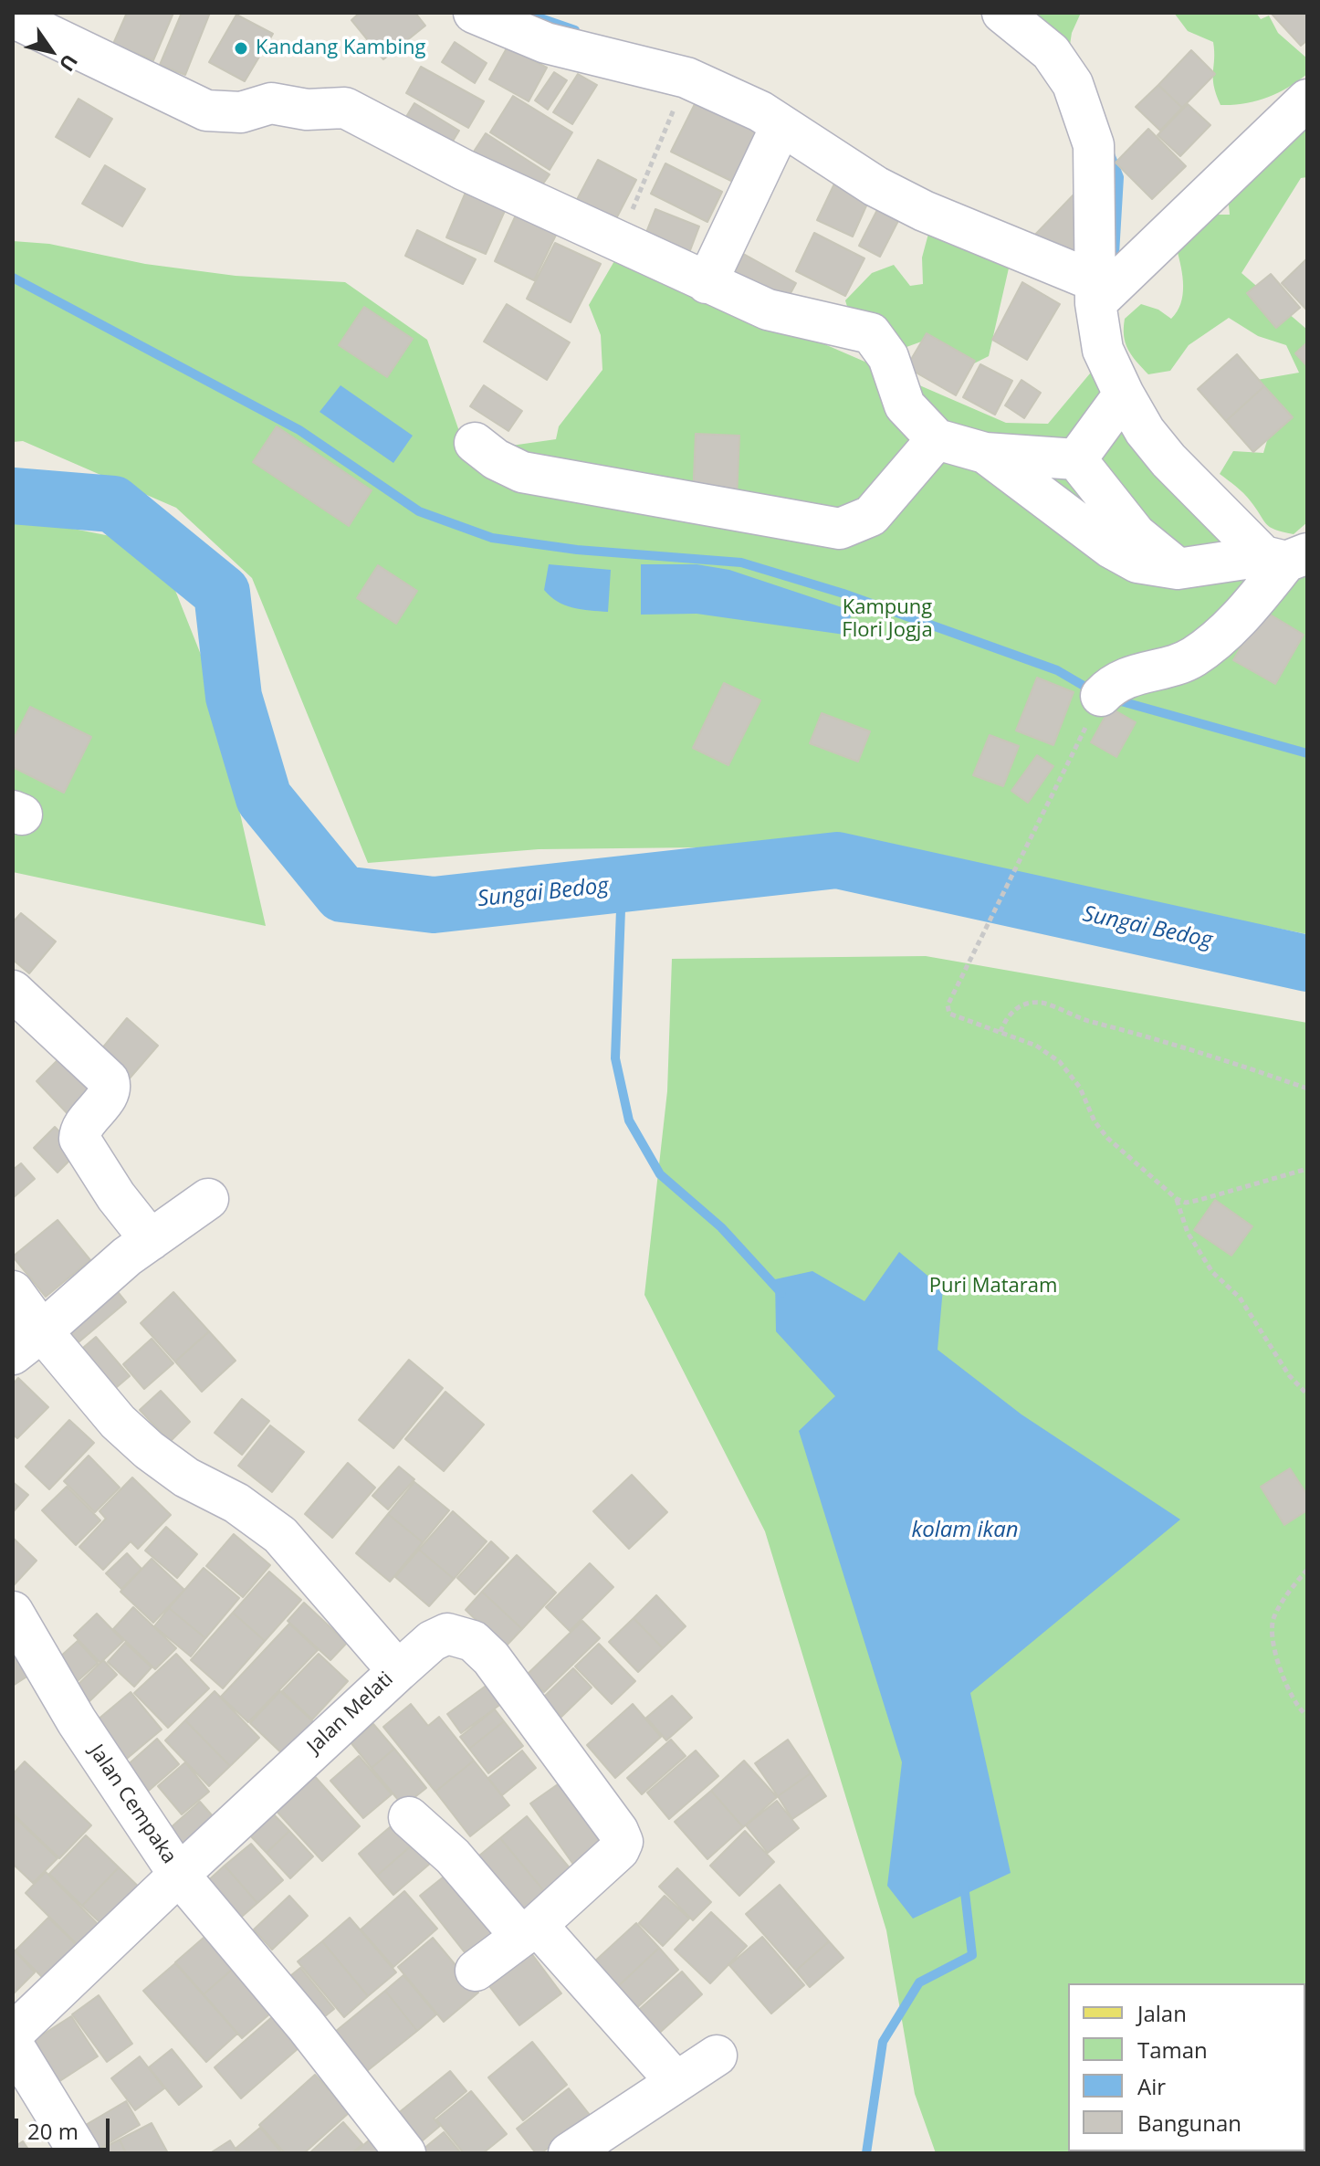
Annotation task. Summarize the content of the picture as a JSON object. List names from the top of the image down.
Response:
{
  "streets": {
    "street": ["Jalan Melati", "Jalan Cempaka"]
  },
  "crossings": [
    ["Jalan Melati", "Jalan Cempaka"]
  ],
  "water": ["Sungai Bedog", "kolam ikan"],
  "parks": ["Kampung Flori Jogja", "Puri Mataram"],
  "places": ["Kandang Kambing"],
  "legend": [
    "Jalan",
    "Taman",
    "Air",
    "Bangunan"
  ],
  "scale_bar": "20 m",
  "north": "bottom right"
}
